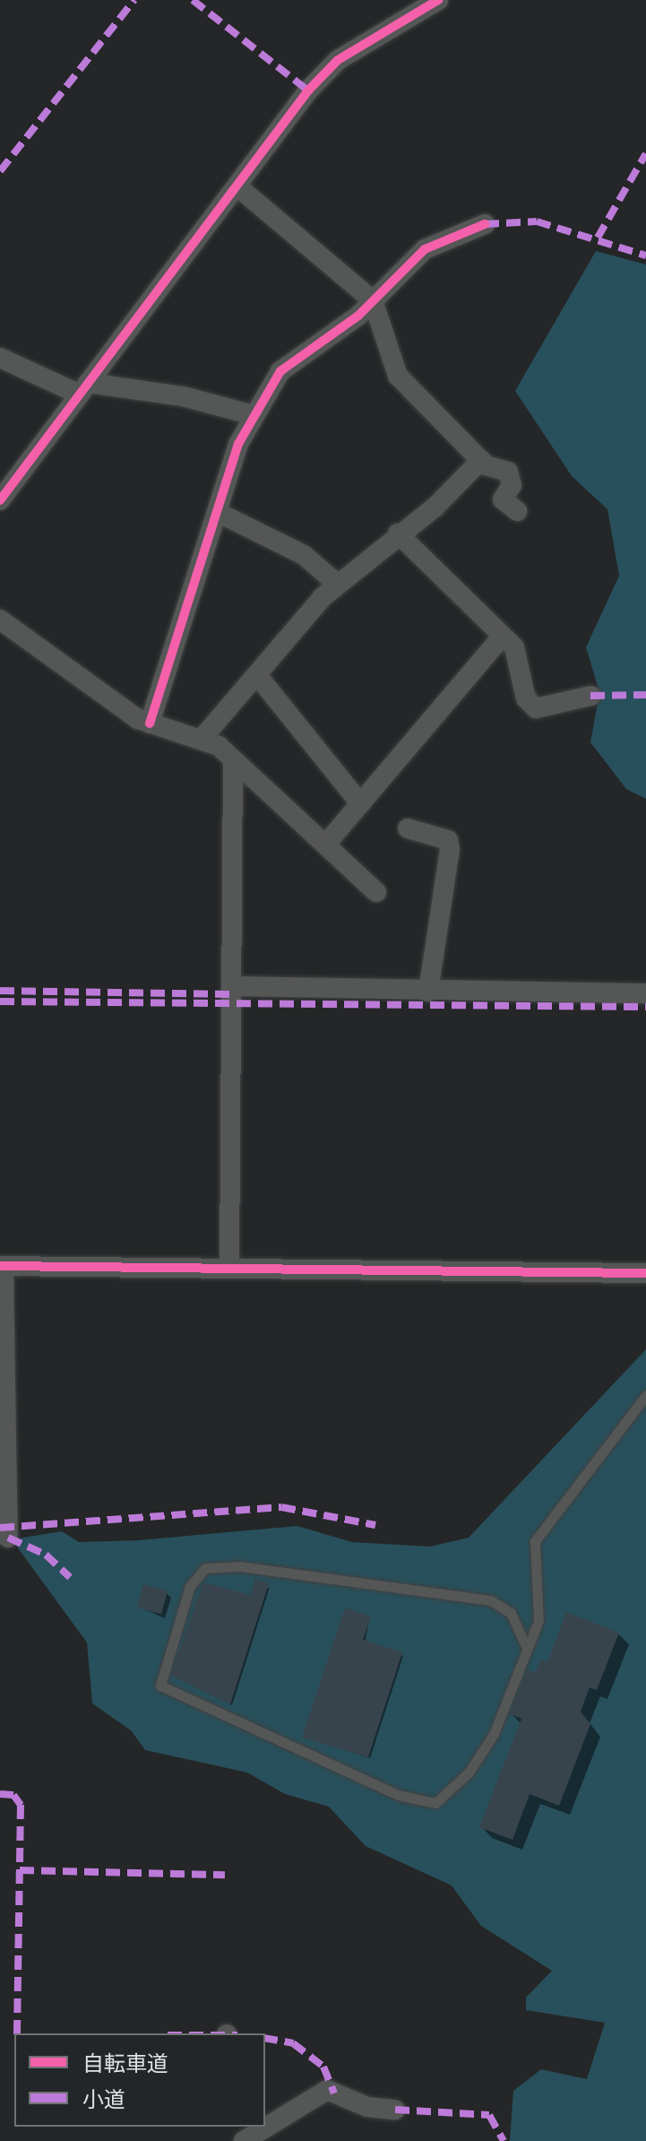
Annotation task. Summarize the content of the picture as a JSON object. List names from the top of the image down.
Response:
{
  "legend": ["自転車道", "小道"]
}
